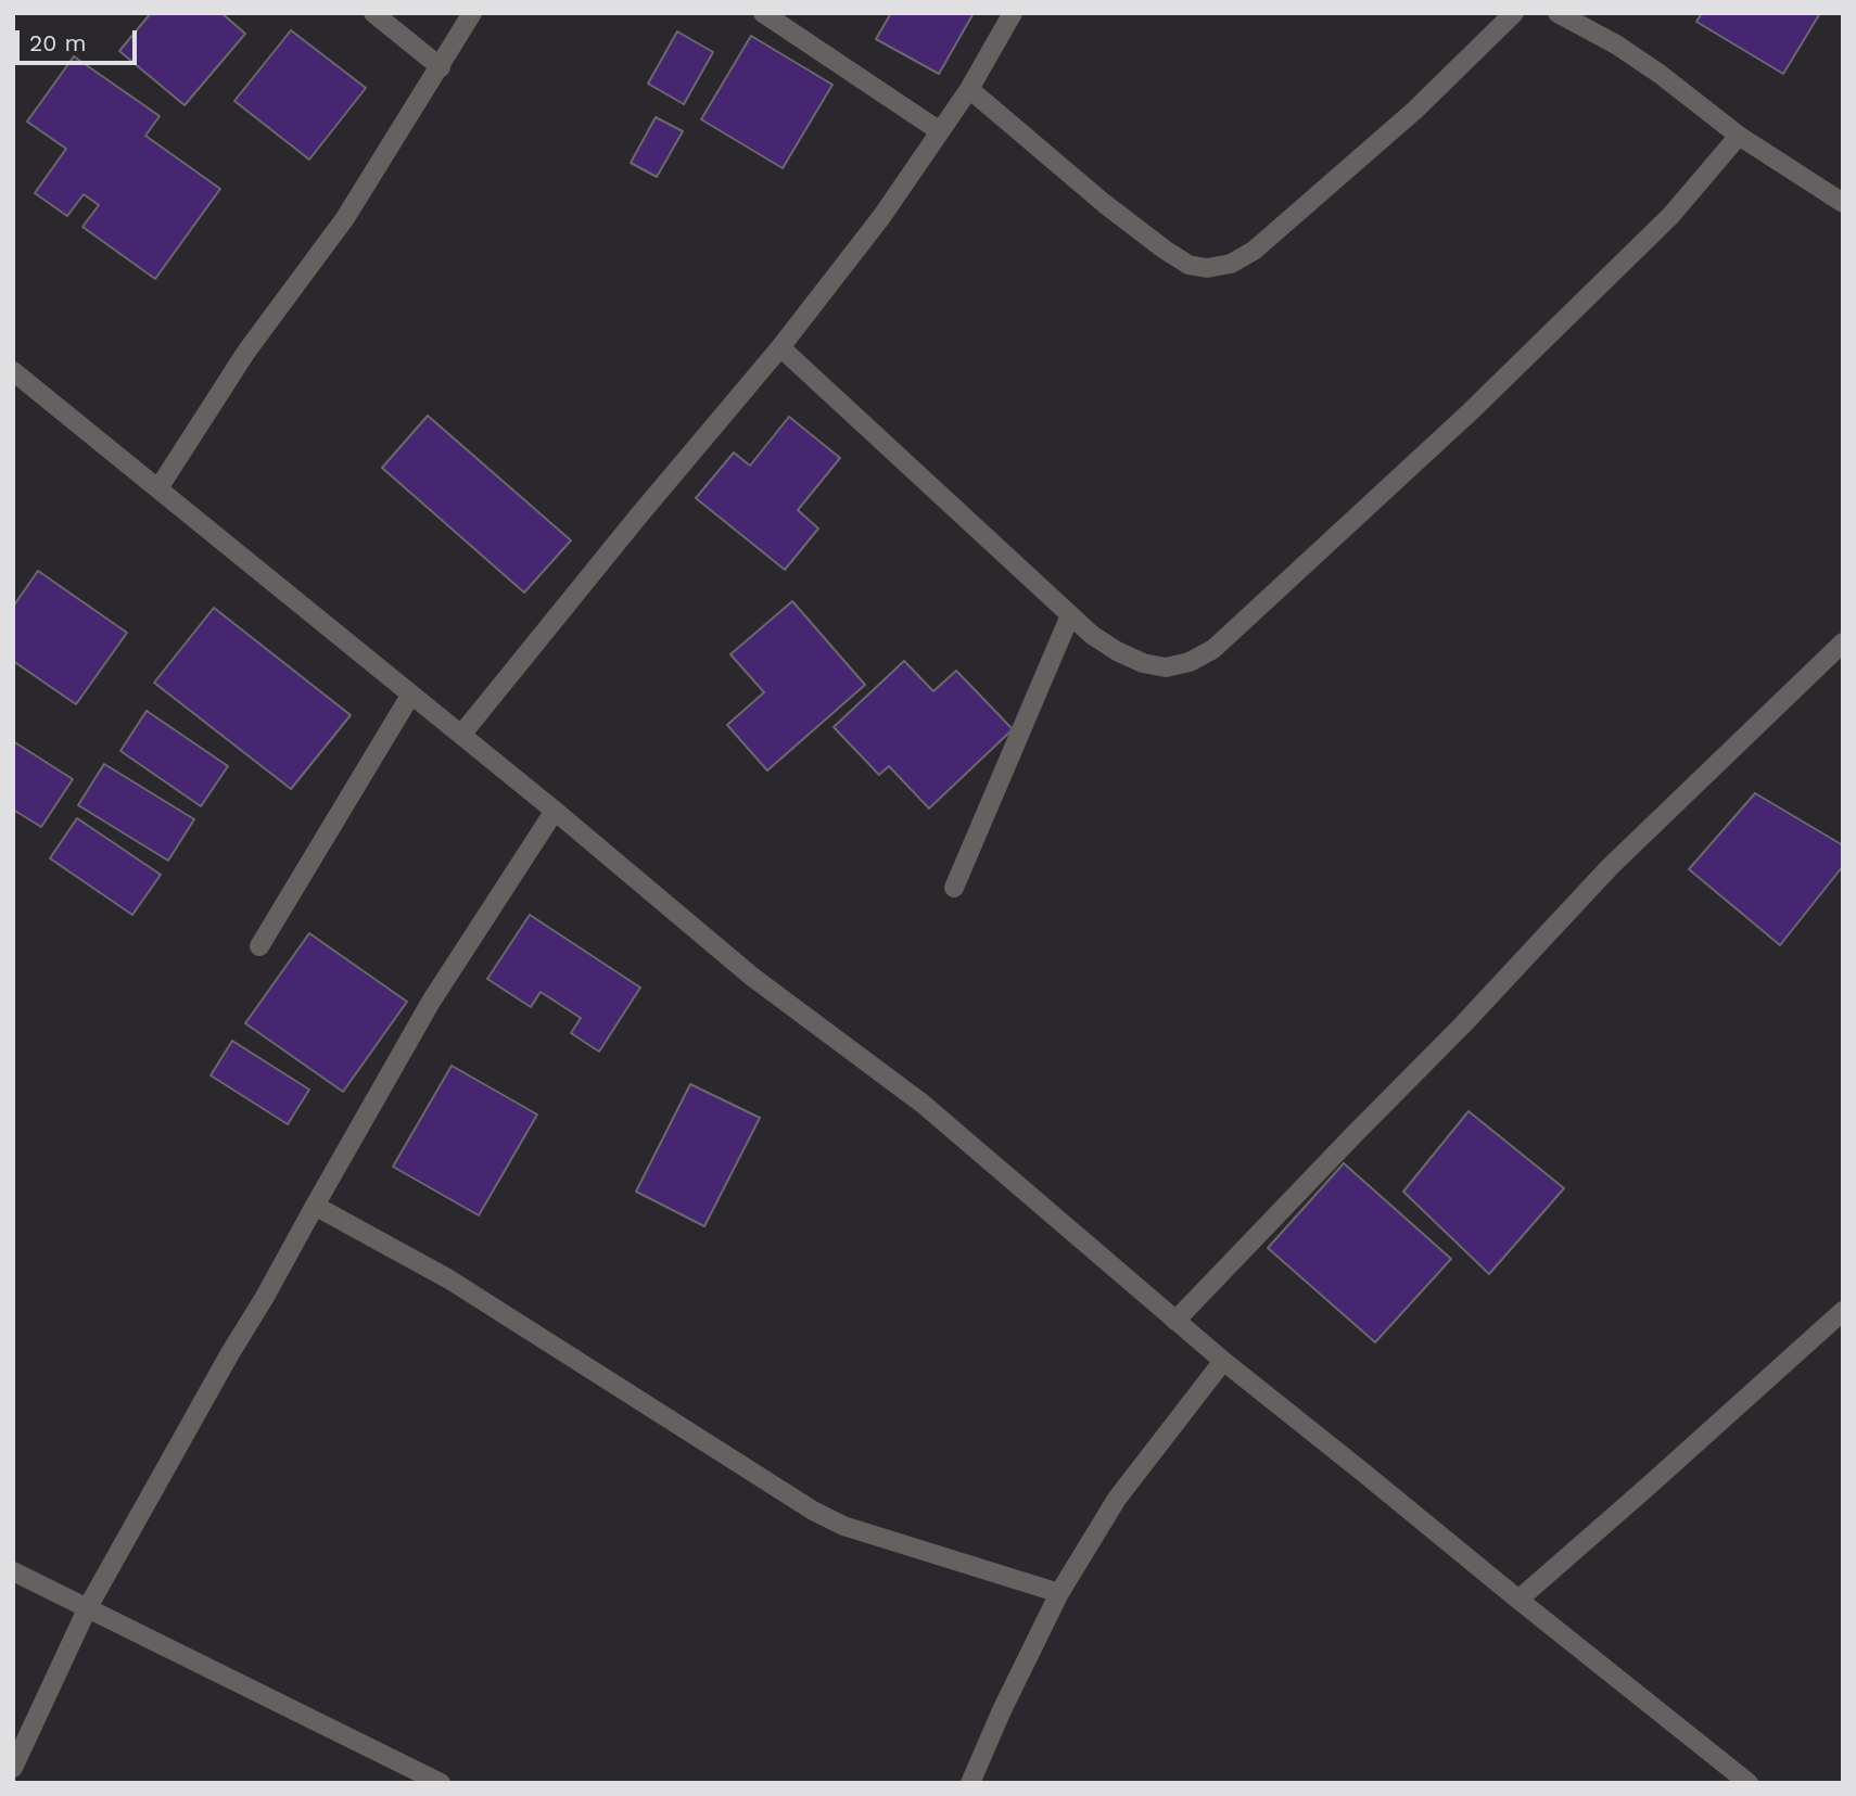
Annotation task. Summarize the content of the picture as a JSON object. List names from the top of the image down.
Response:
{
  "scale_bar": "20 m"
}
